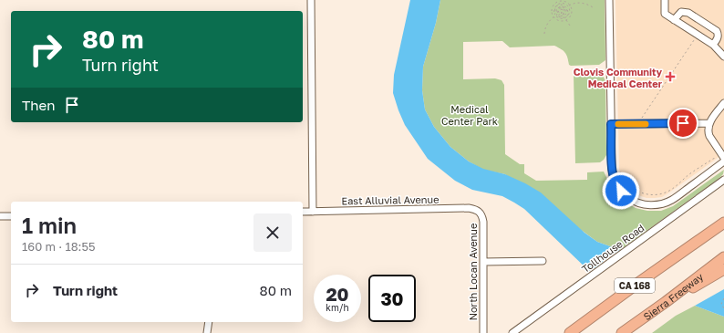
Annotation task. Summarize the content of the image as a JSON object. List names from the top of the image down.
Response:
{
  "streets": {
    "highway": ["CA 168", "Sierra Freeway"],
    "street": ["East Alluvial Avenue", "Tollhouse Road", "North Locan Avenue"]
  },
  "crossings": [
    ["East Alluvial Avenue", "North Locan Avenue"]
  ],
  "parks": ["Medical Center Park"],
  "places": {
    "health": ["Clovis Community Medical Center"]
  },
  "page": {
    "turn": ["80 m", "Turn right"],
    "then": "Then",
    "heading": ["1 min", "160 m · 18:55"],
    "list": [
      {
        "name": "Turn right",
        "value": "80 m"
      }
    ],
    "speed": "20 km/h",
    "limit": "30"
  }
}
